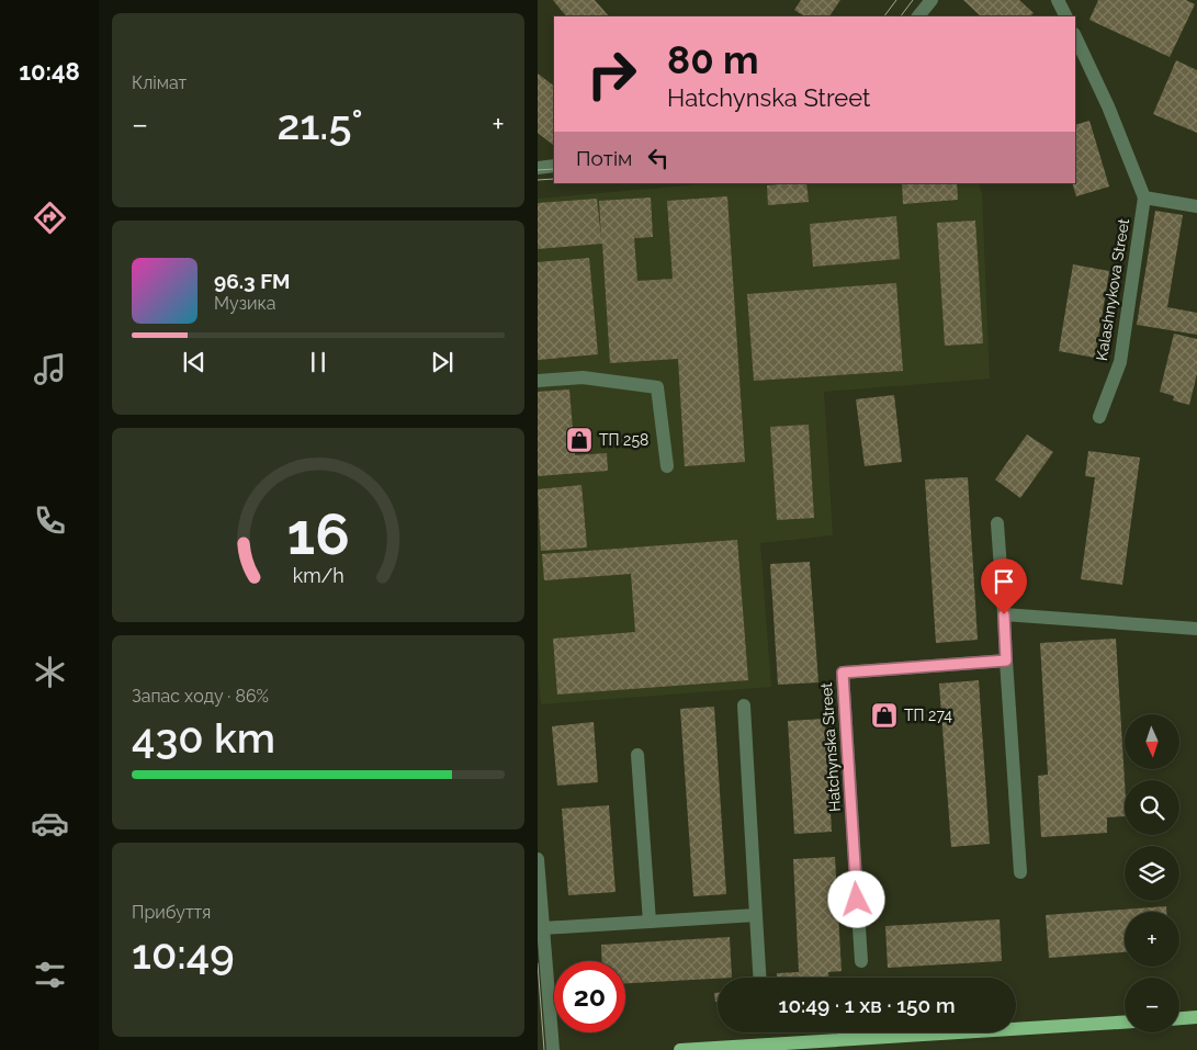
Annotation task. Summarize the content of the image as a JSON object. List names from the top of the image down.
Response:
{
  "streets": {
    "street": ["Kalashnykova Street", "Hatchynska Street"]
  },
  "places": {
    "shop": ["ТП 258", "ТП 274"]
  },
  "north": "bottom",
  "page": {
    "tabs": "10:48",
    "tile": [
      "Клімат",
      ["Запас ходу · 86%", "430 km"],
      ["Прибуття", "10:49"]
    ],
    "turn": ["80 m", "Hatchynska Street"],
    "heat": ["−", "21.5°", "+"],
    "then": "Потім",
    "song": ["96.3 FM", "Музика"],
    "map_buttons": ["+", "−"],
    "limit": "20",
    "trip": "10:49 · 1 хв · 150 m",
    "gauge": ["16", "km/h"]
  }
}
